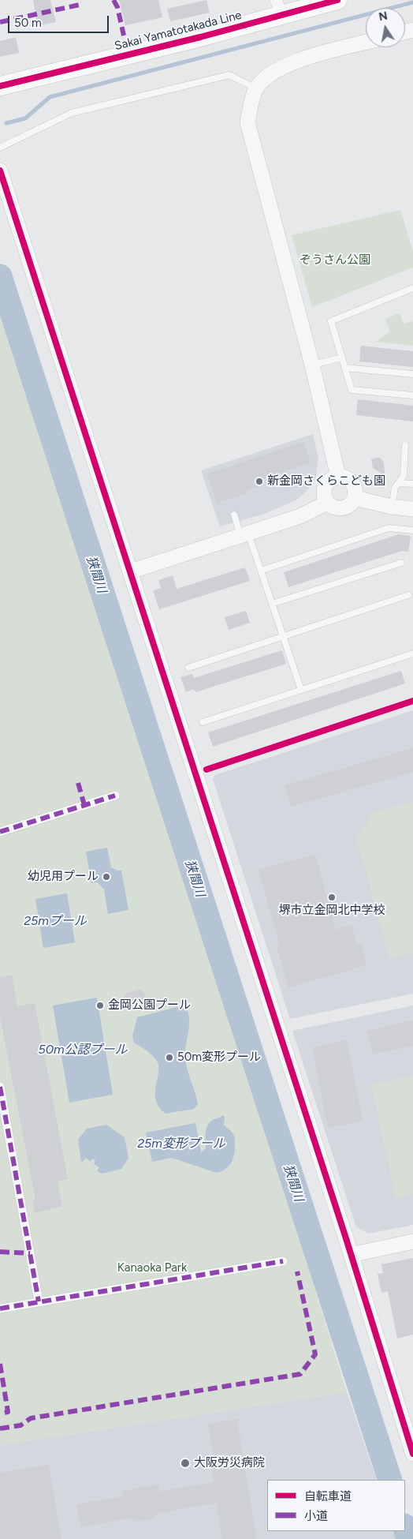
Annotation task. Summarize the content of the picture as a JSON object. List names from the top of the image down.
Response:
{
  "streets": {
    "main road": ["Sakai Yamatotakada Line"]
  },
  "water": [
    "狭間川",
    "25mプール",
    "50m公認プール",
    "25m変形プール"
  ],
  "parks": ["ぞうさん公園", "Kanaoka Park"],
  "places": [
    "新金岡さくらこども園",
    "幼児用プール",
    "堺市立金岡北中学校",
    "金岡公園プール",
    "50m変形プール",
    "大阪労災病院"
  ],
  "legend": ["自転車道", "小道"],
  "scale_bar": "50 m",
  "north": "top"
}
